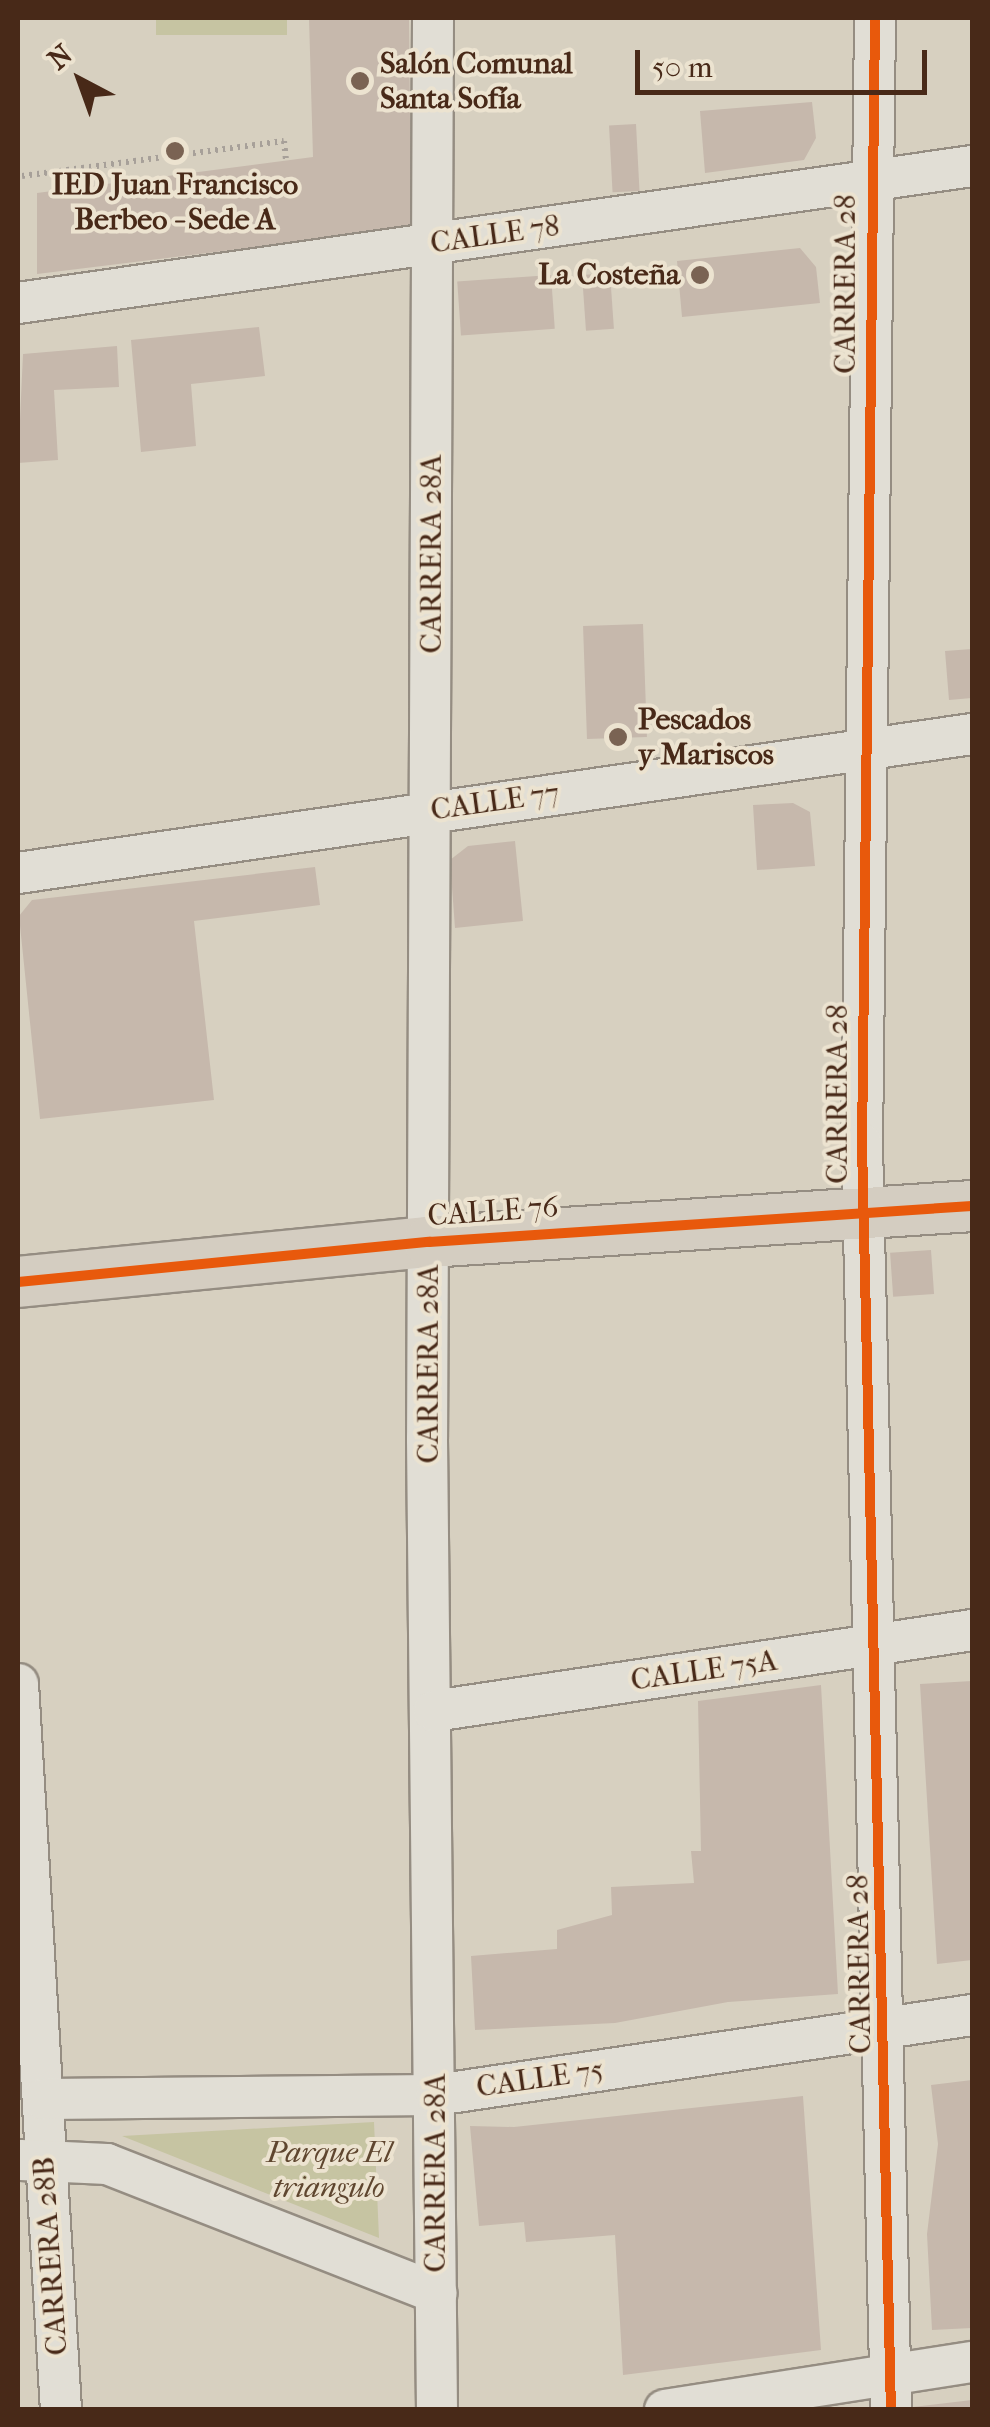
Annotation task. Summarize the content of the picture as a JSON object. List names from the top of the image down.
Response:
{
  "streets": {
    "main road": ["CALLE 76"],
    "street": [
      "CALLE 78",
      "CARRERA 28",
      "CARRERA 28A",
      "CALLE 77",
      "CALLE 75A",
      "CALLE 75",
      "CARRERA 28B"
    ]
  },
  "crossings": [
    ["CALLE 78", "CARRERA 28"],
    ["CALLE 78", "CARRERA 28A"],
    ["CARRERA 28", "CALLE 77"],
    ["CARRERA 28", "CALLE 76"],
    ["CARRERA 28", "CALLE 75A"],
    ["CARRERA 28", "CALLE 75"],
    ["CARRERA 28A", "CALLE 77"],
    ["CARRERA 28A", "CALLE 76"],
    ["CARRERA 28A", "CALLE 75A"],
    ["CARRERA 28A", "CALLE 75"],
    ["CALLE 75", "CARRERA 28B"]
  ],
  "parks": ["Parque El triangulo"],
  "places": [
    "Salón Comunal Santa Sofía",
    "IED Juan Francisco Berbeo - Sede A",
    "La Costeña",
    "Pescados y Mariscos"
  ],
  "scale_bar": "50 m",
  "north": "top left"
}
